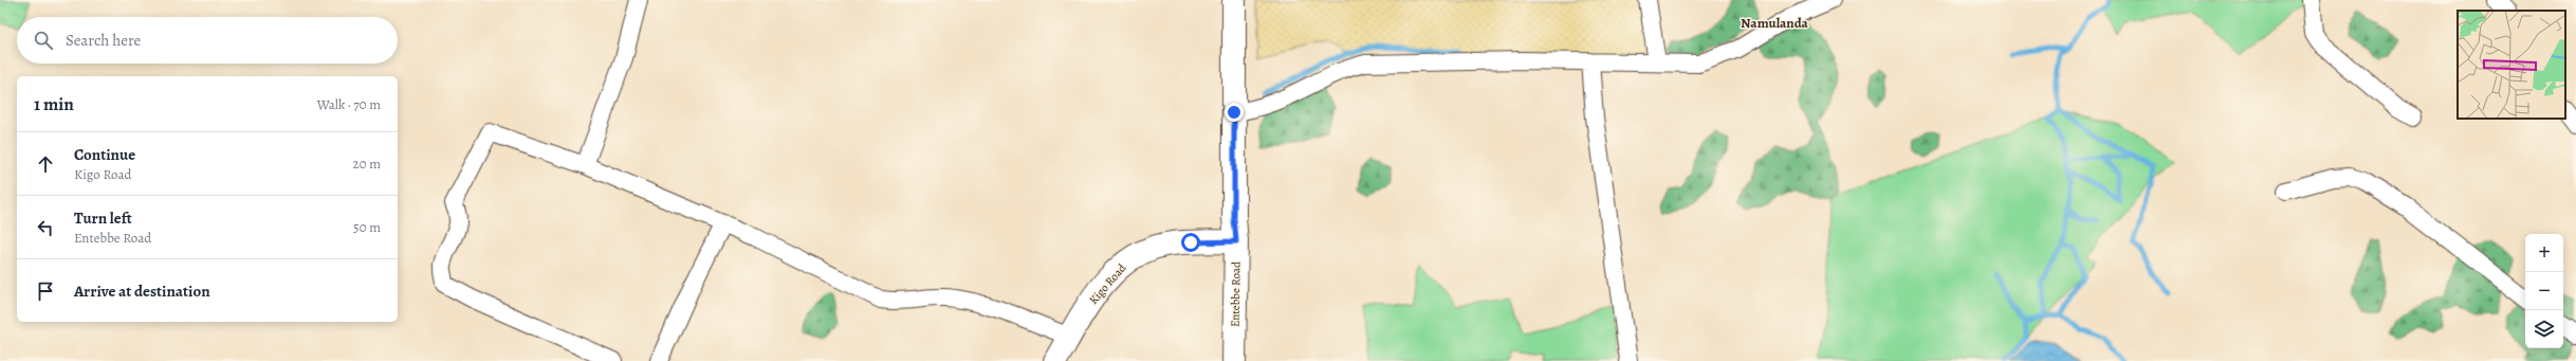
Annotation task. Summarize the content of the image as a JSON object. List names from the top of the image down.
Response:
{
  "streets": {
    "main road": ["Kigo Road", "Entebbe Road"]
  },
  "crossings": [
    ["Kigo Road", "Entebbe Road"]
  ],
  "districts": ["Namulanda"],
  "page": {
    "search": "Search here",
    "heading": ["1 min", "Walk · 70 m"],
    "list": [
      ["Continue", "Kigo Road", "20 m"],
      ["Turn left", "Entebbe Road", "50 m"],
      "Arrive at destination"
    ],
    "map_buttons": ["+", "−"]
  }
}
